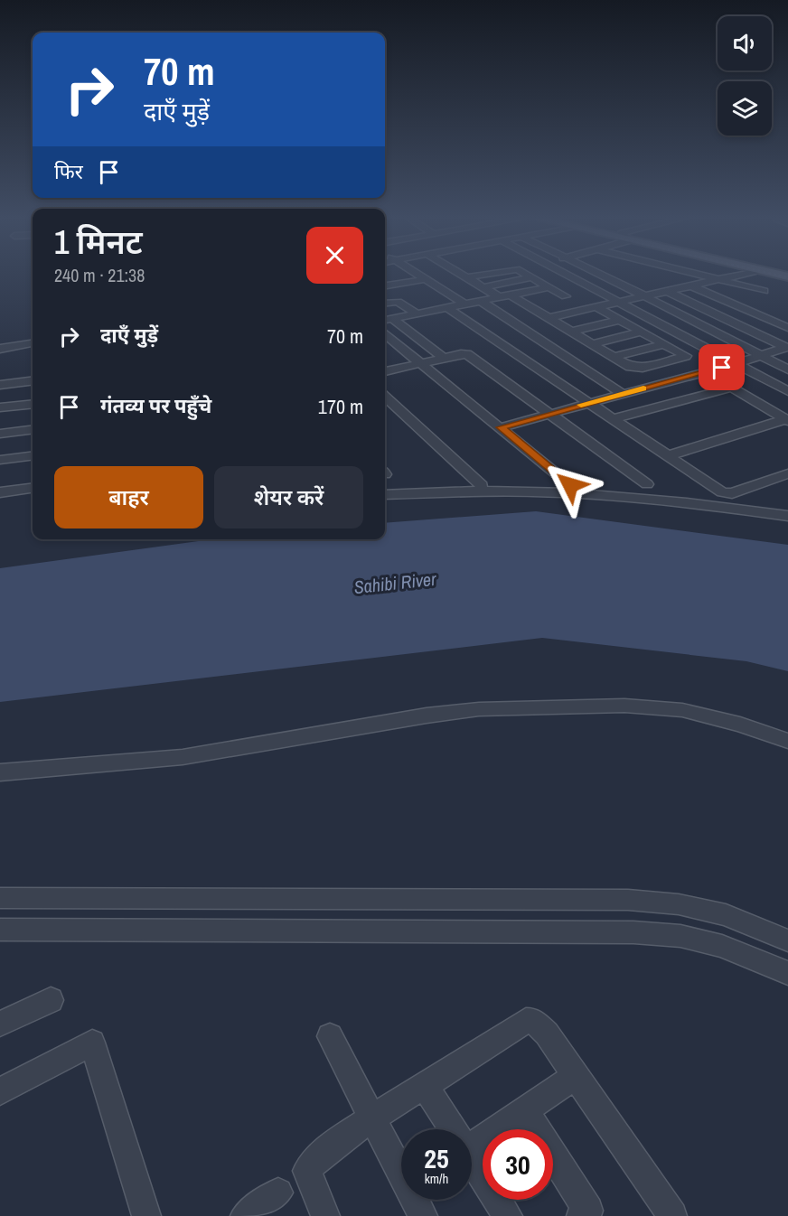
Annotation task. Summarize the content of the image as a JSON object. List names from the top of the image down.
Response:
{
  "water": ["Sahibi River"],
  "page": {
    "turn": ["70 m", "दाएँ मुड़ें"],
    "then": "फिर",
    "heading": ["1 मिनट", "240 m · 21:38"],
    "list": [
      {
        "name": "दाएँ मुड़ें",
        "value": "70 m"
      },
      {
        "name": "गंतव्य पर पहुँचे",
        "value": "170 m"
      }
    ],
    "buttons": ["बाहर", "शेयर करें"],
    "speed": "25 km/h",
    "limit": "30"
  }
}
